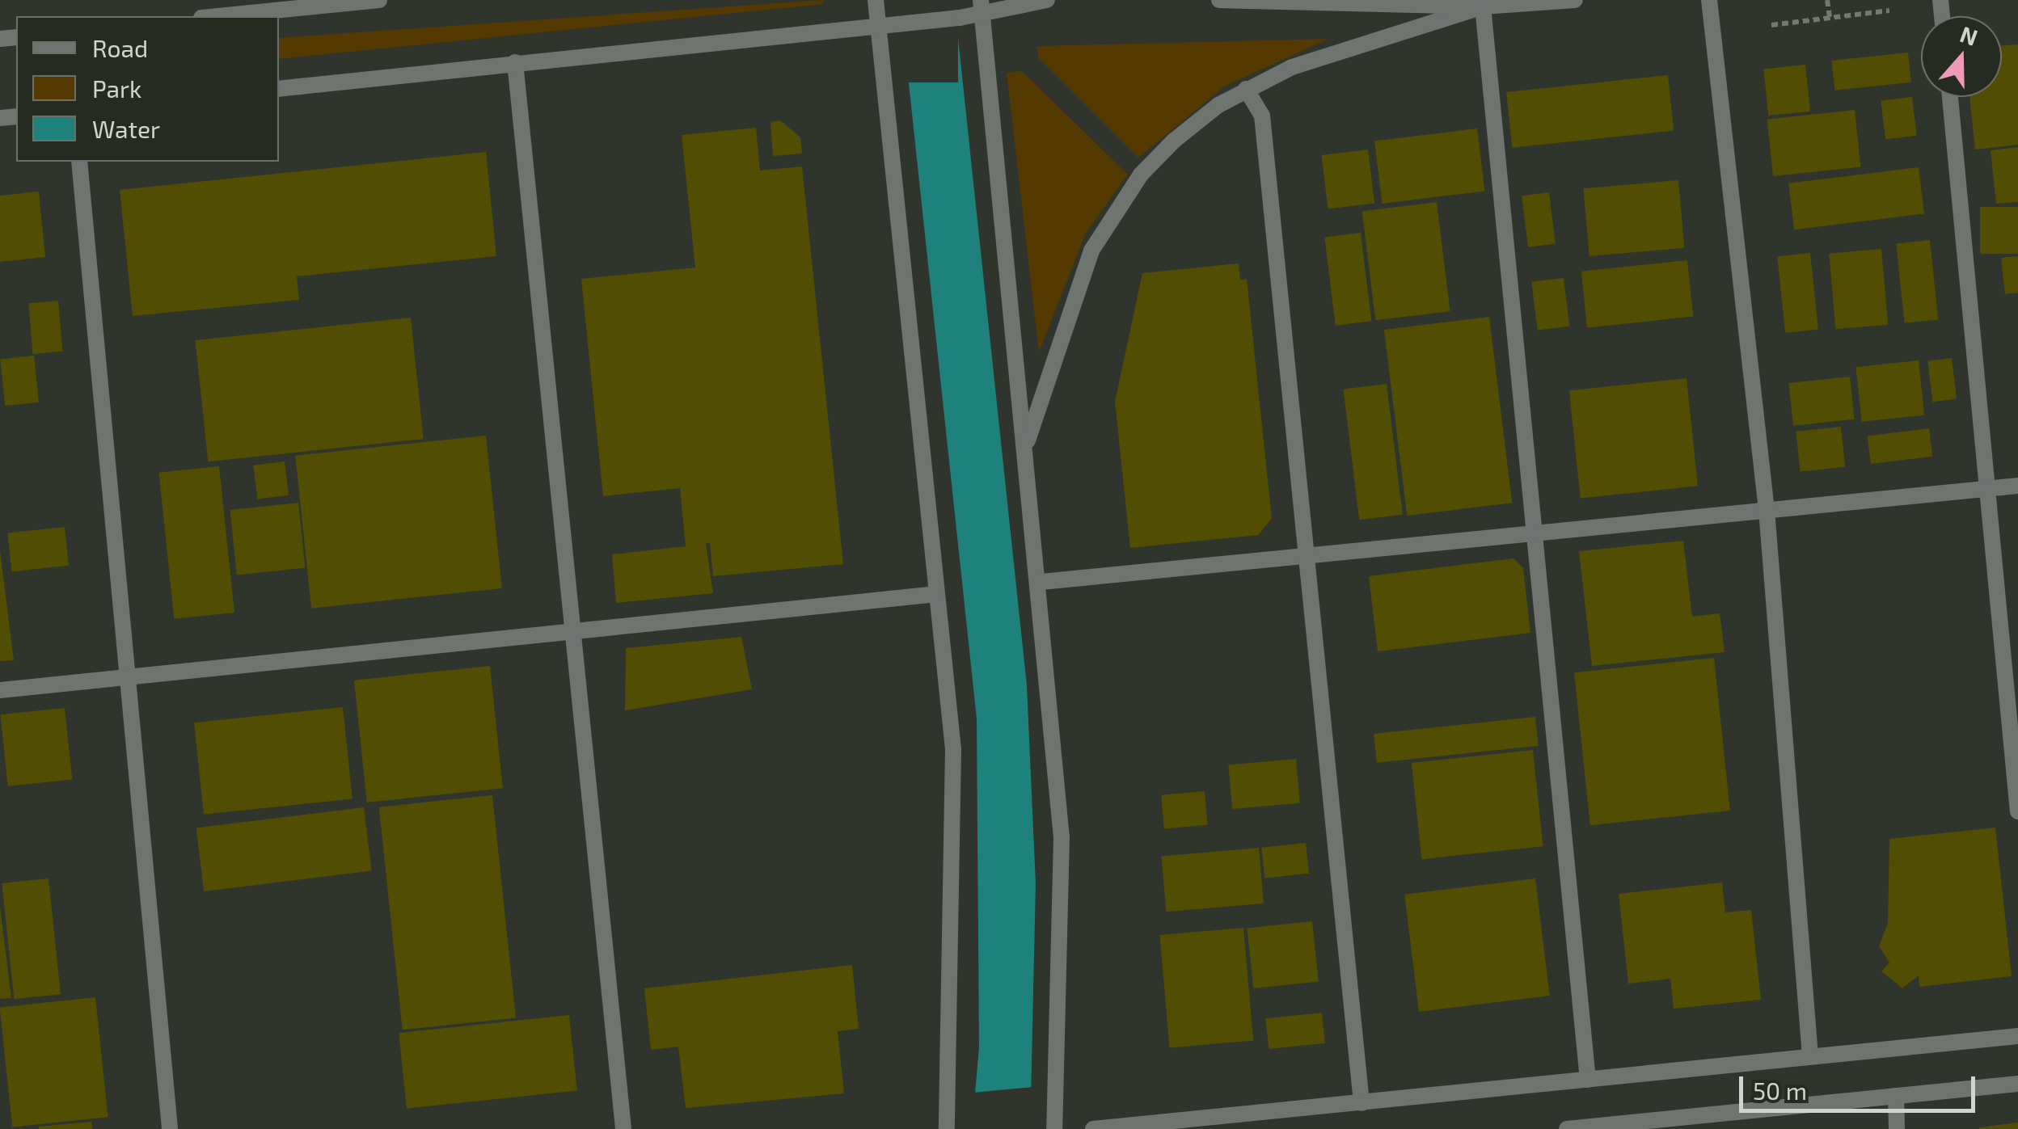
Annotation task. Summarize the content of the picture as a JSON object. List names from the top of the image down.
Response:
{
  "legend": ["Road", "Park", "Water"],
  "scale_bar": "50 m",
  "north": "top"
}
